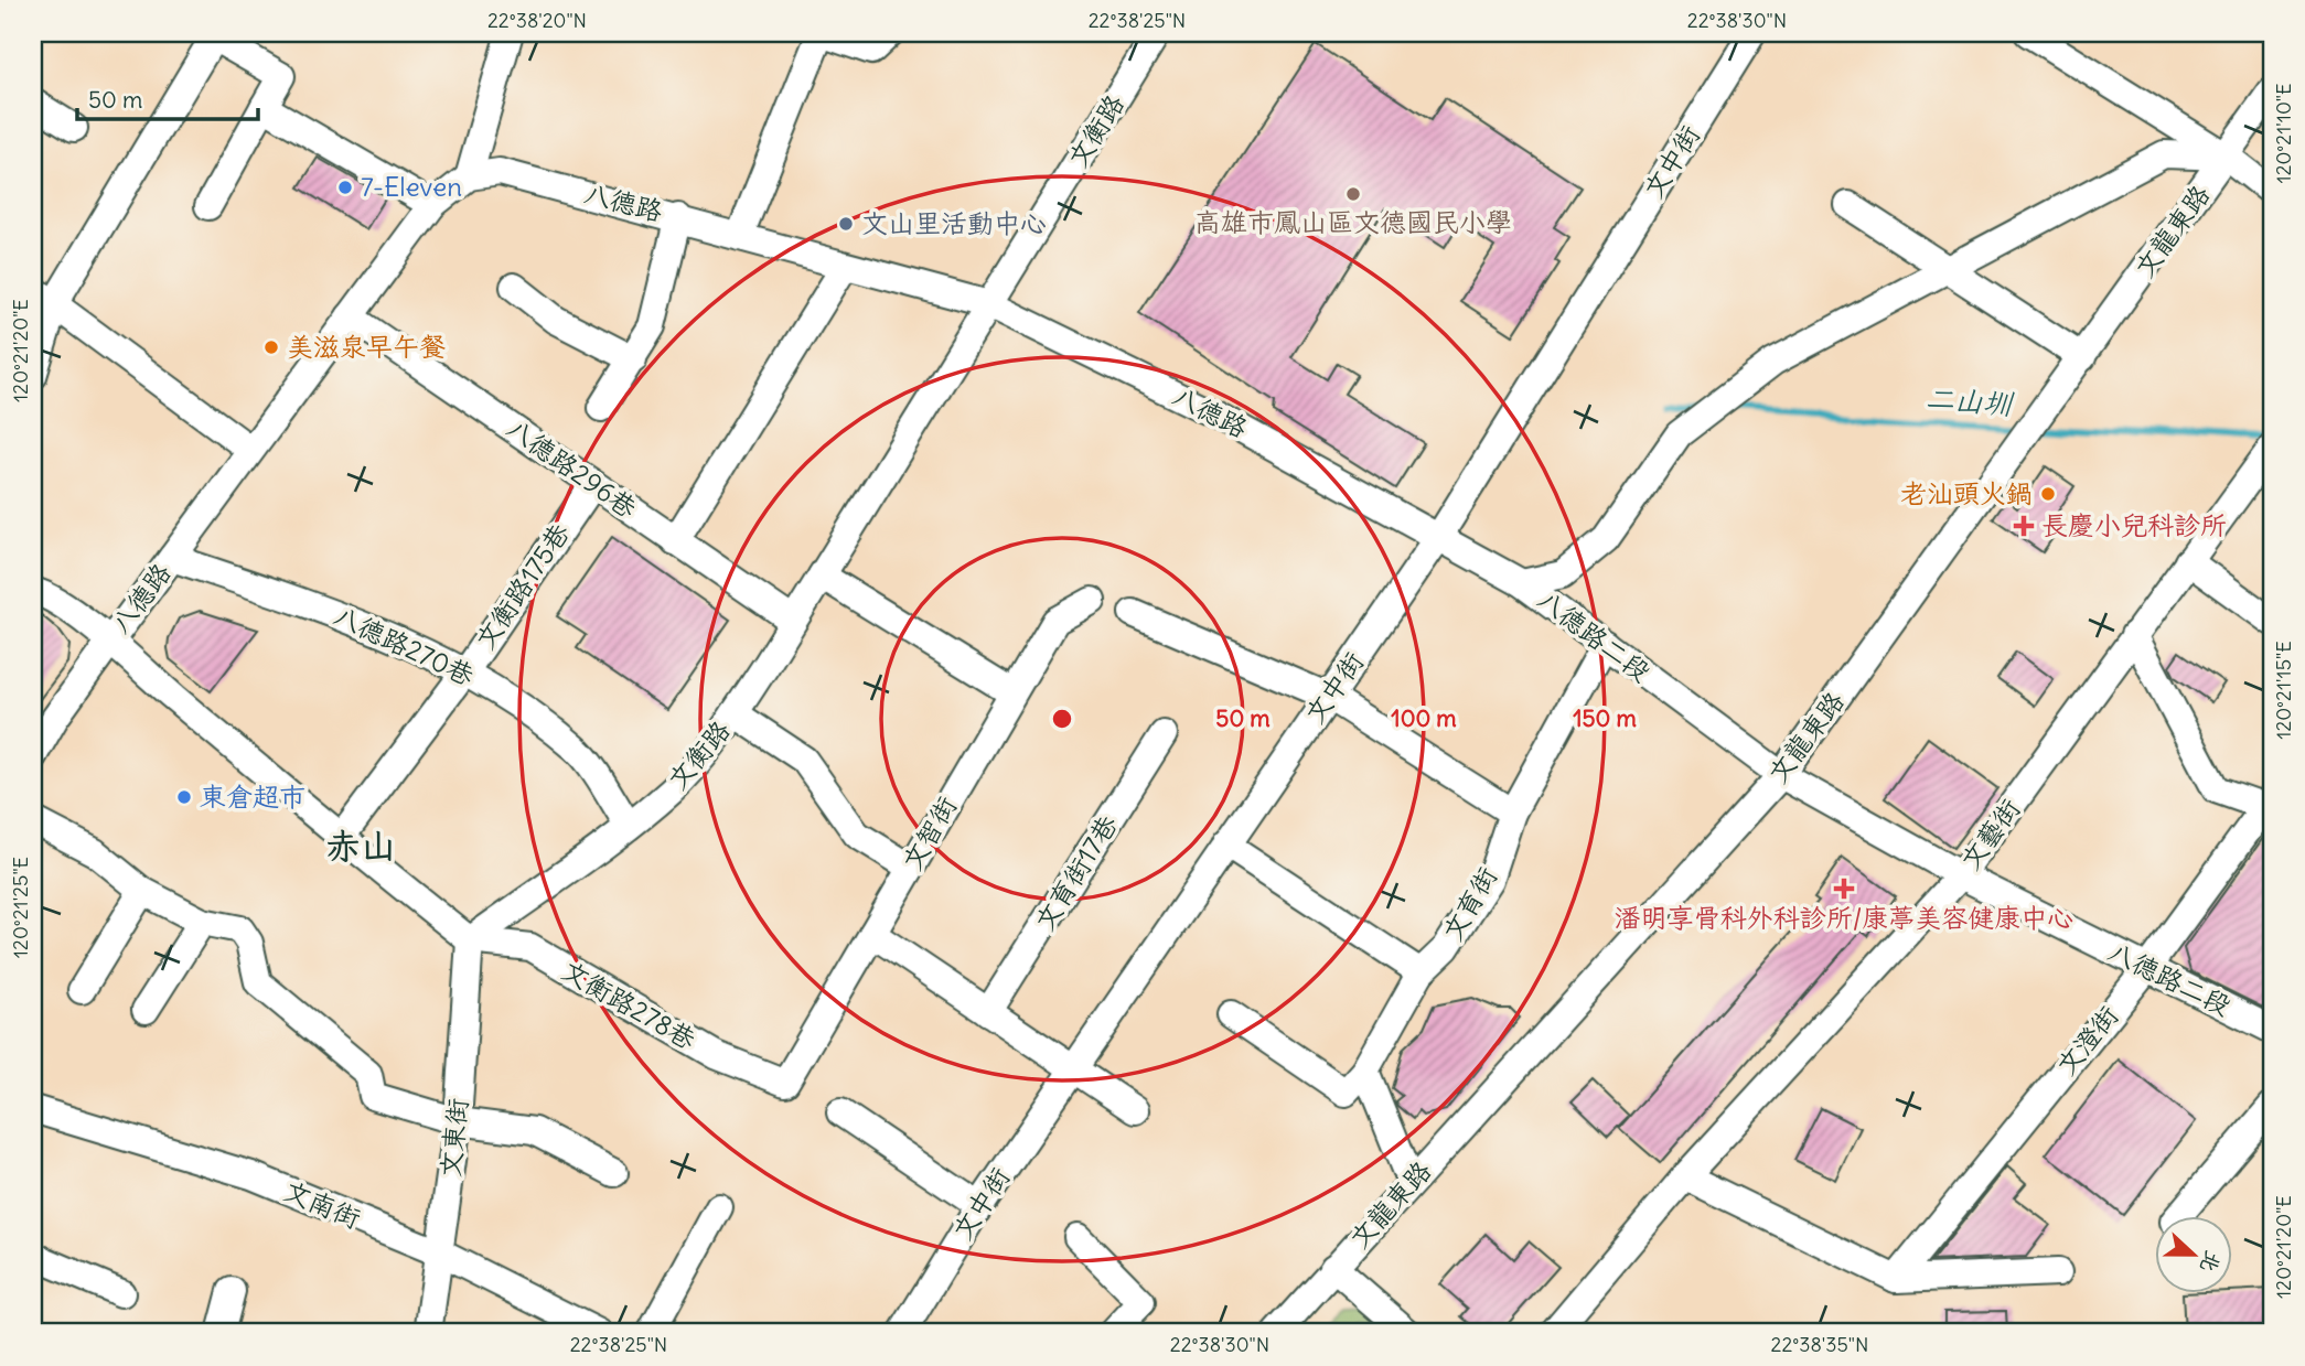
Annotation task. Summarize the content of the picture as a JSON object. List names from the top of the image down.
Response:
{
  "streets": {
    "street": [
      "文衡路",
      "文中街",
      "八德路",
      "文龍東路",
      "八德路296巷",
      "文衡路175巷",
      "八德路二段",
      "八德路270巷",
      "文智街",
      "文藝街",
      "文育街17巷",
      "文育街",
      "文衡路278巷",
      "文澄街",
      "文東街",
      "文南街"
    ]
  },
  "crossings": [
    ["文衡路", "八德路"],
    ["文衡路", "八德路296巷"],
    ["文衡路", "八德路270巷"],
    ["文衡路", "文衡路278巷"],
    ["文衡路", "文東街"],
    ["文中街", "八德路"],
    ["文中街", "八德路二段"],
    ["八德路", "八德路296巷"],
    ["八德路", "八德路二段"],
    ["八德路", "八德路270巷"],
    ["文龍東路", "八德路二段"],
    ["八德路296巷", "文衡路175巷"],
    ["文衡路175巷", "八德路270巷"],
    ["八德路二段", "文藝街"],
    ["八德路二段", "文育街"],
    ["八德路二段", "文澄街"],
    ["文智街", "文衡路278巷"],
    ["文衡路278巷", "文東街"],
    ["文東街", "文南街"]
  ],
  "districts": ["赤山"],
  "water": ["二山圳"],
  "places": {
    "other": [
      "7-Eleven",
      "高雄市鳳山區文德國民小學",
      "文山里活動中心",
      "美滋泉早午餐",
      "老汕頭火鍋",
      "東倉超市"
    ],
    "health": ["長慶小兒科診所", "潘明享骨科外科診所/康葶美容健康中心"]
  },
  "scale_bar": "50 m",
  "north": "right",
  "coordinates": [
    "22°38'20\"N",
    "22°38'25\"N",
    "22°38'30\"N",
    "120°21'10\"E",
    "120°21'20\"E",
    "120°21'15\"E",
    "120°21'25\"E",
    "22°38'35\"N"
  ],
  "rings": ["50 m", "100 m", "150 m"]
}
